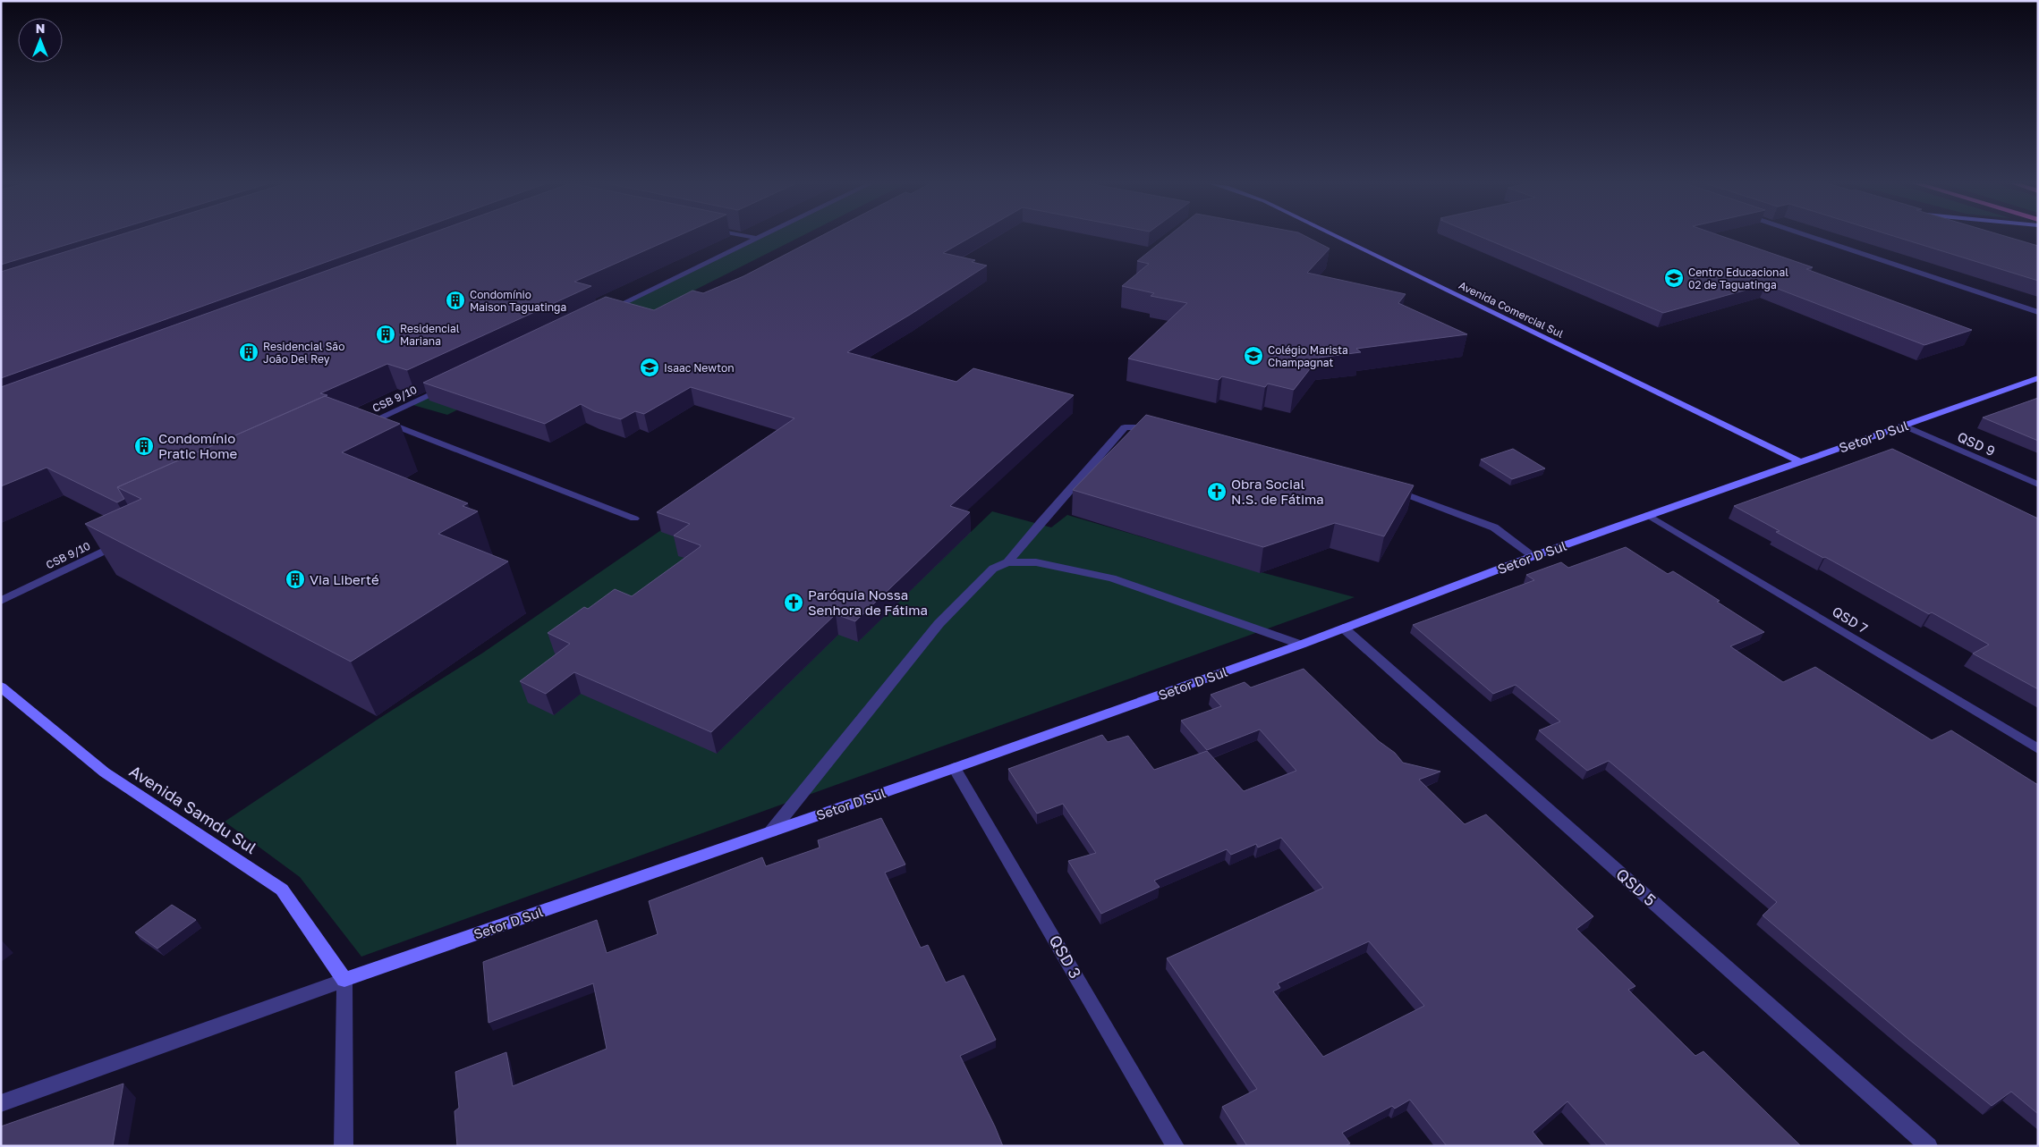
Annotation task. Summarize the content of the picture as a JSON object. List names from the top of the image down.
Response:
{
  "streets": {
    "main road": ["Avenida Comercial Sul", "Setor D Sul", "Avenida Samdu Sul"],
    "street": [
      "CSB 9/10",
      "QSD 9",
      "QSD 7",
      "QSD 5",
      "QSD 3"
    ]
  },
  "crossings": [
    ["Avenida Comercial Sul", "Setor D Sul"],
    ["Setor D Sul", "QSD 9"],
    ["Setor D Sul", "QSD 7"],
    ["Setor D Sul", "Avenida Samdu Sul"],
    ["Setor D Sul", "QSD 5"],
    ["Setor D Sul", "QSD 3"]
  ],
  "places": {
    "school or university": ["Centro Educacional 02 de Taguatinga", "Colégio Marista Champagnat", "Isaac Newton"],
    "building": [
      "Condomínio Maison Taguatinga",
      "Residencial Mariana",
      "Residencial São João Del Rey",
      "Condomínio Pratic Home",
      "Via Liberté"
    ],
    "church": ["Obra Social N.S. de Fátima", "Paróquia Nossa Senhora de Fátima"]
  },
  "north": "top"
}
